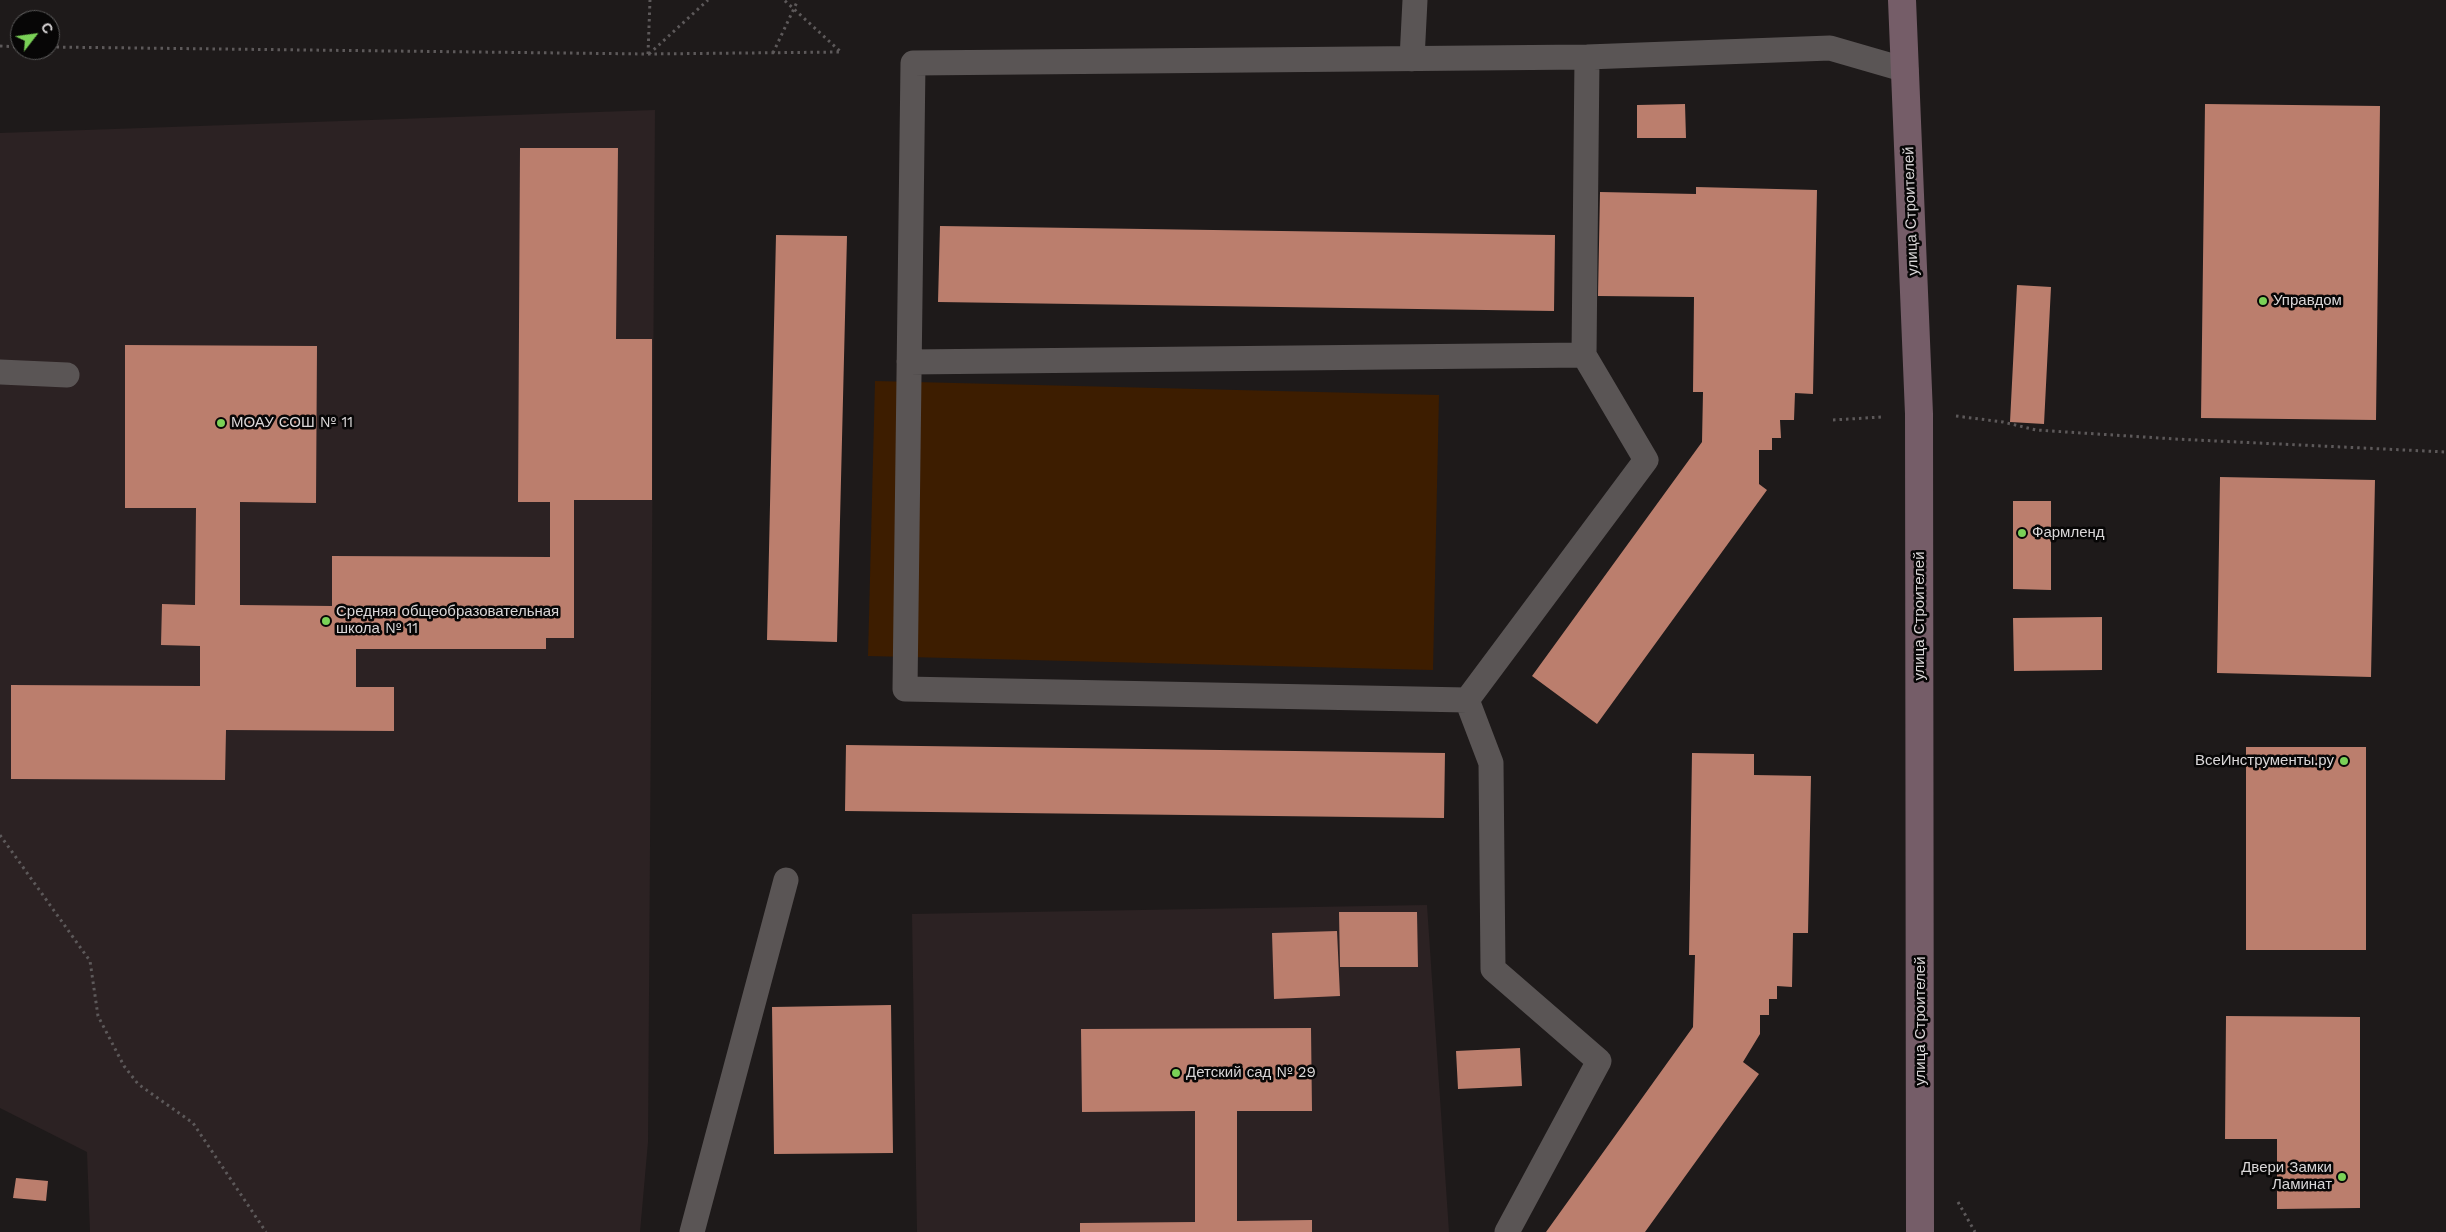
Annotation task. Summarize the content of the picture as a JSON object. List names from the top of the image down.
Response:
{
  "streets": {
    "main road": ["улица Строителей"]
  },
  "places": [
    "Управдом",
    "МОАУ СОШ № 11",
    "Фармленд",
    "Средняя общеобразовательная школа № 11",
    "ВсеИнструменты.ру",
    "Детский сад № 29",
    "Двери Замки Ламинат"
  ],
  "north": "top right"
}
